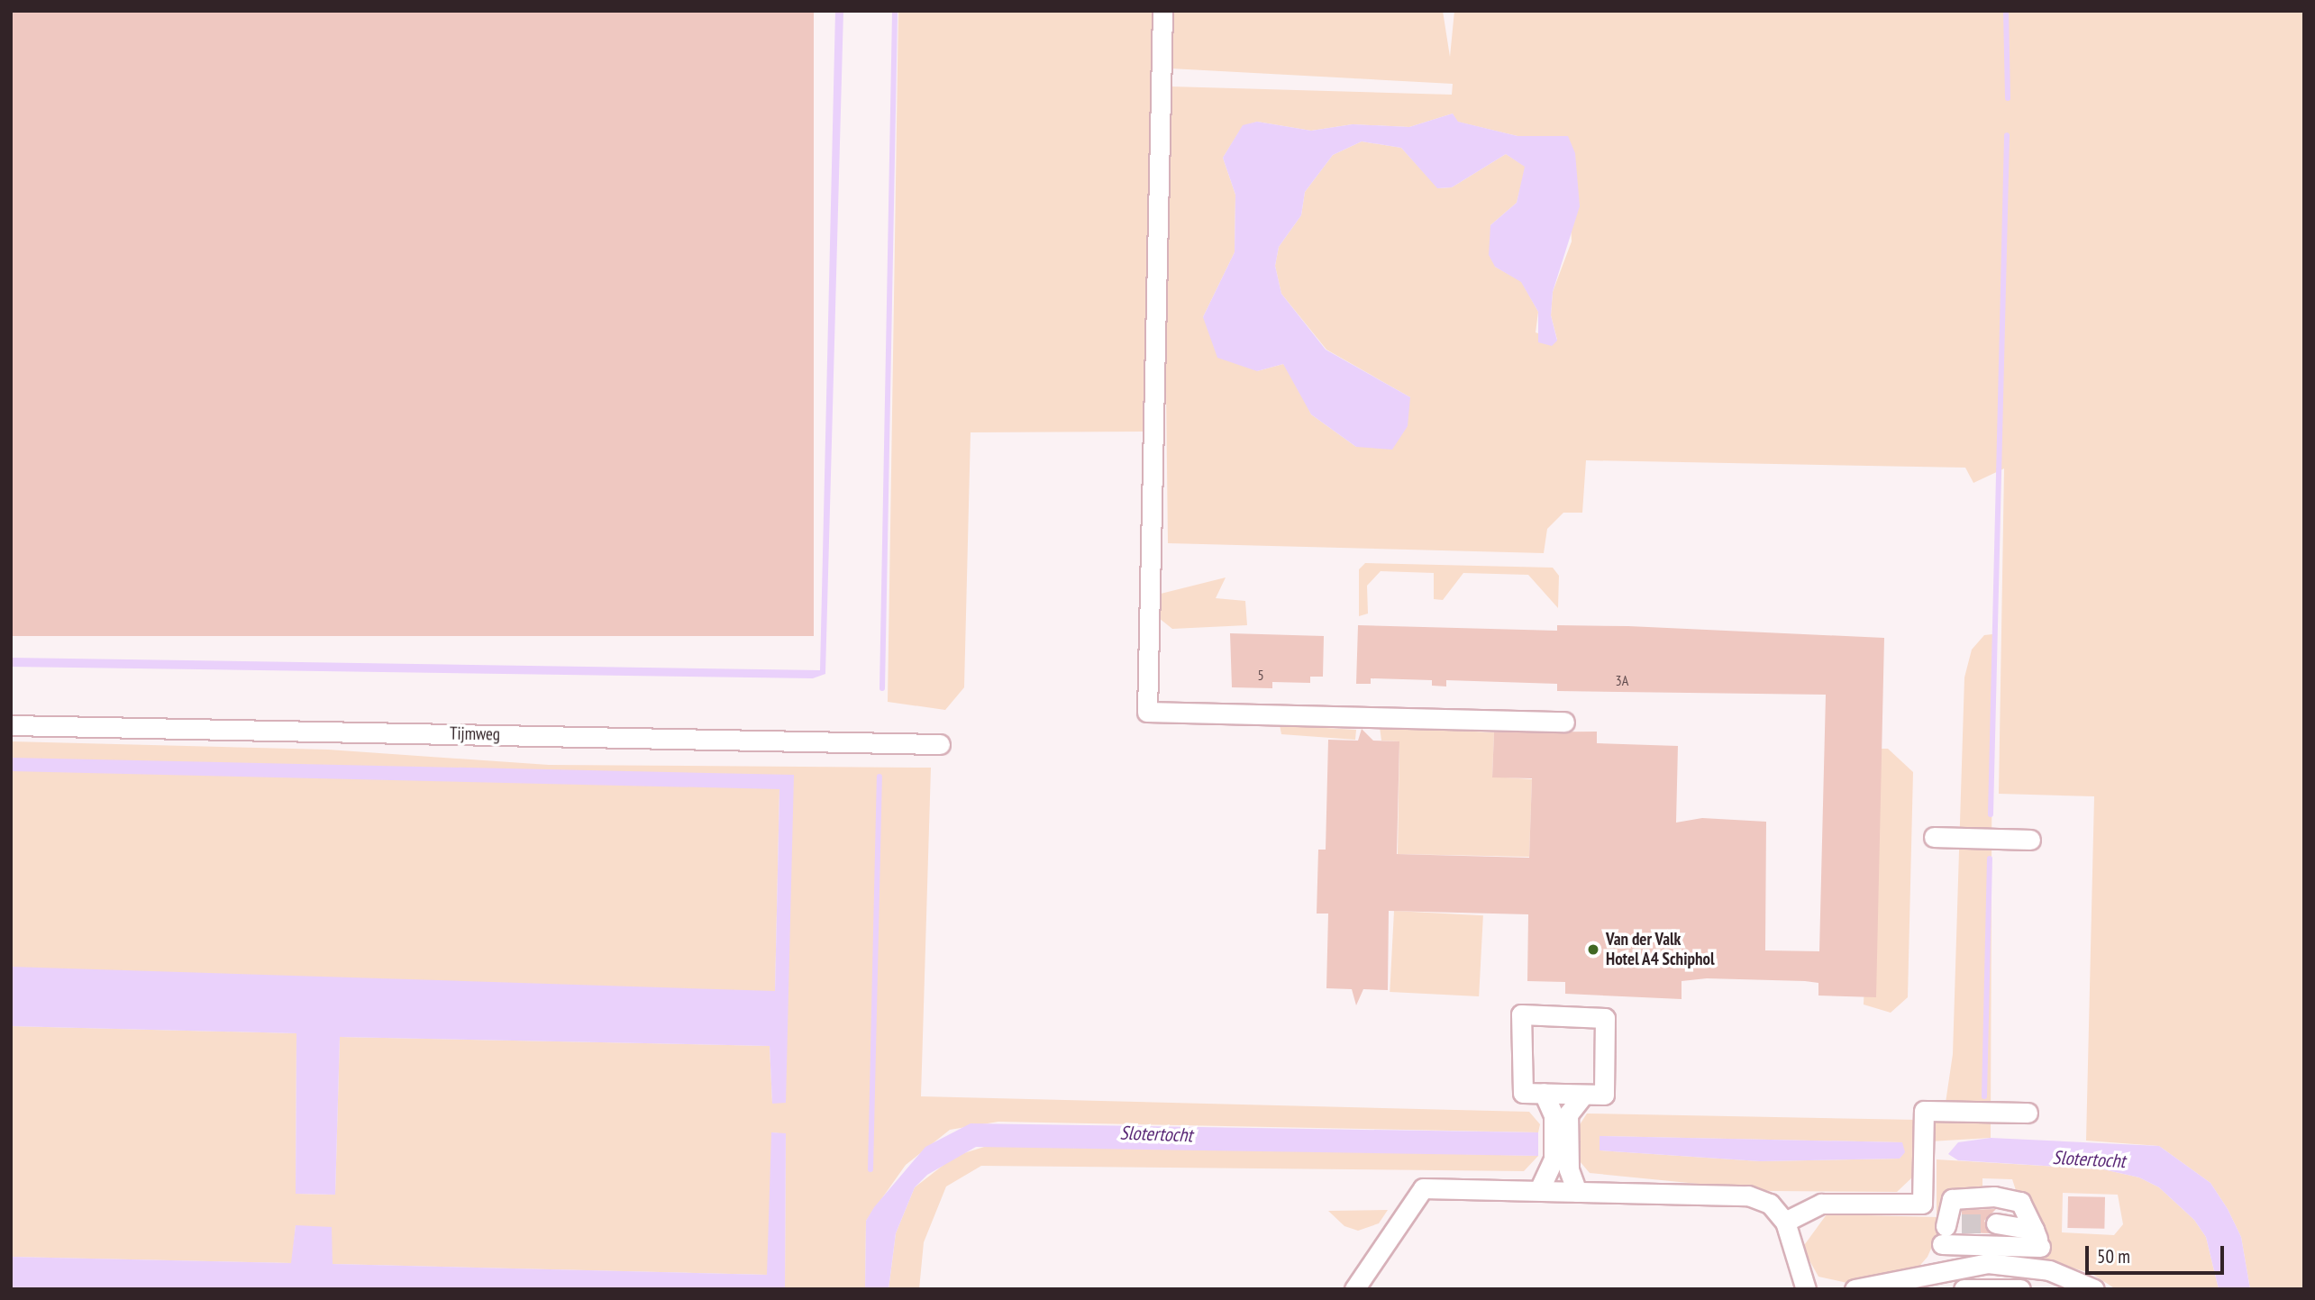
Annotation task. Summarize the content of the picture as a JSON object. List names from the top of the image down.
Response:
{
  "streets": {
    "street": ["Tijmweg"]
  },
  "water": ["Slotertocht"],
  "places": ["Van der Valk Hotel A4 Schiphol"],
  "house_numbers": ["5", "3A"],
  "scale_bar": "50 m"
}
